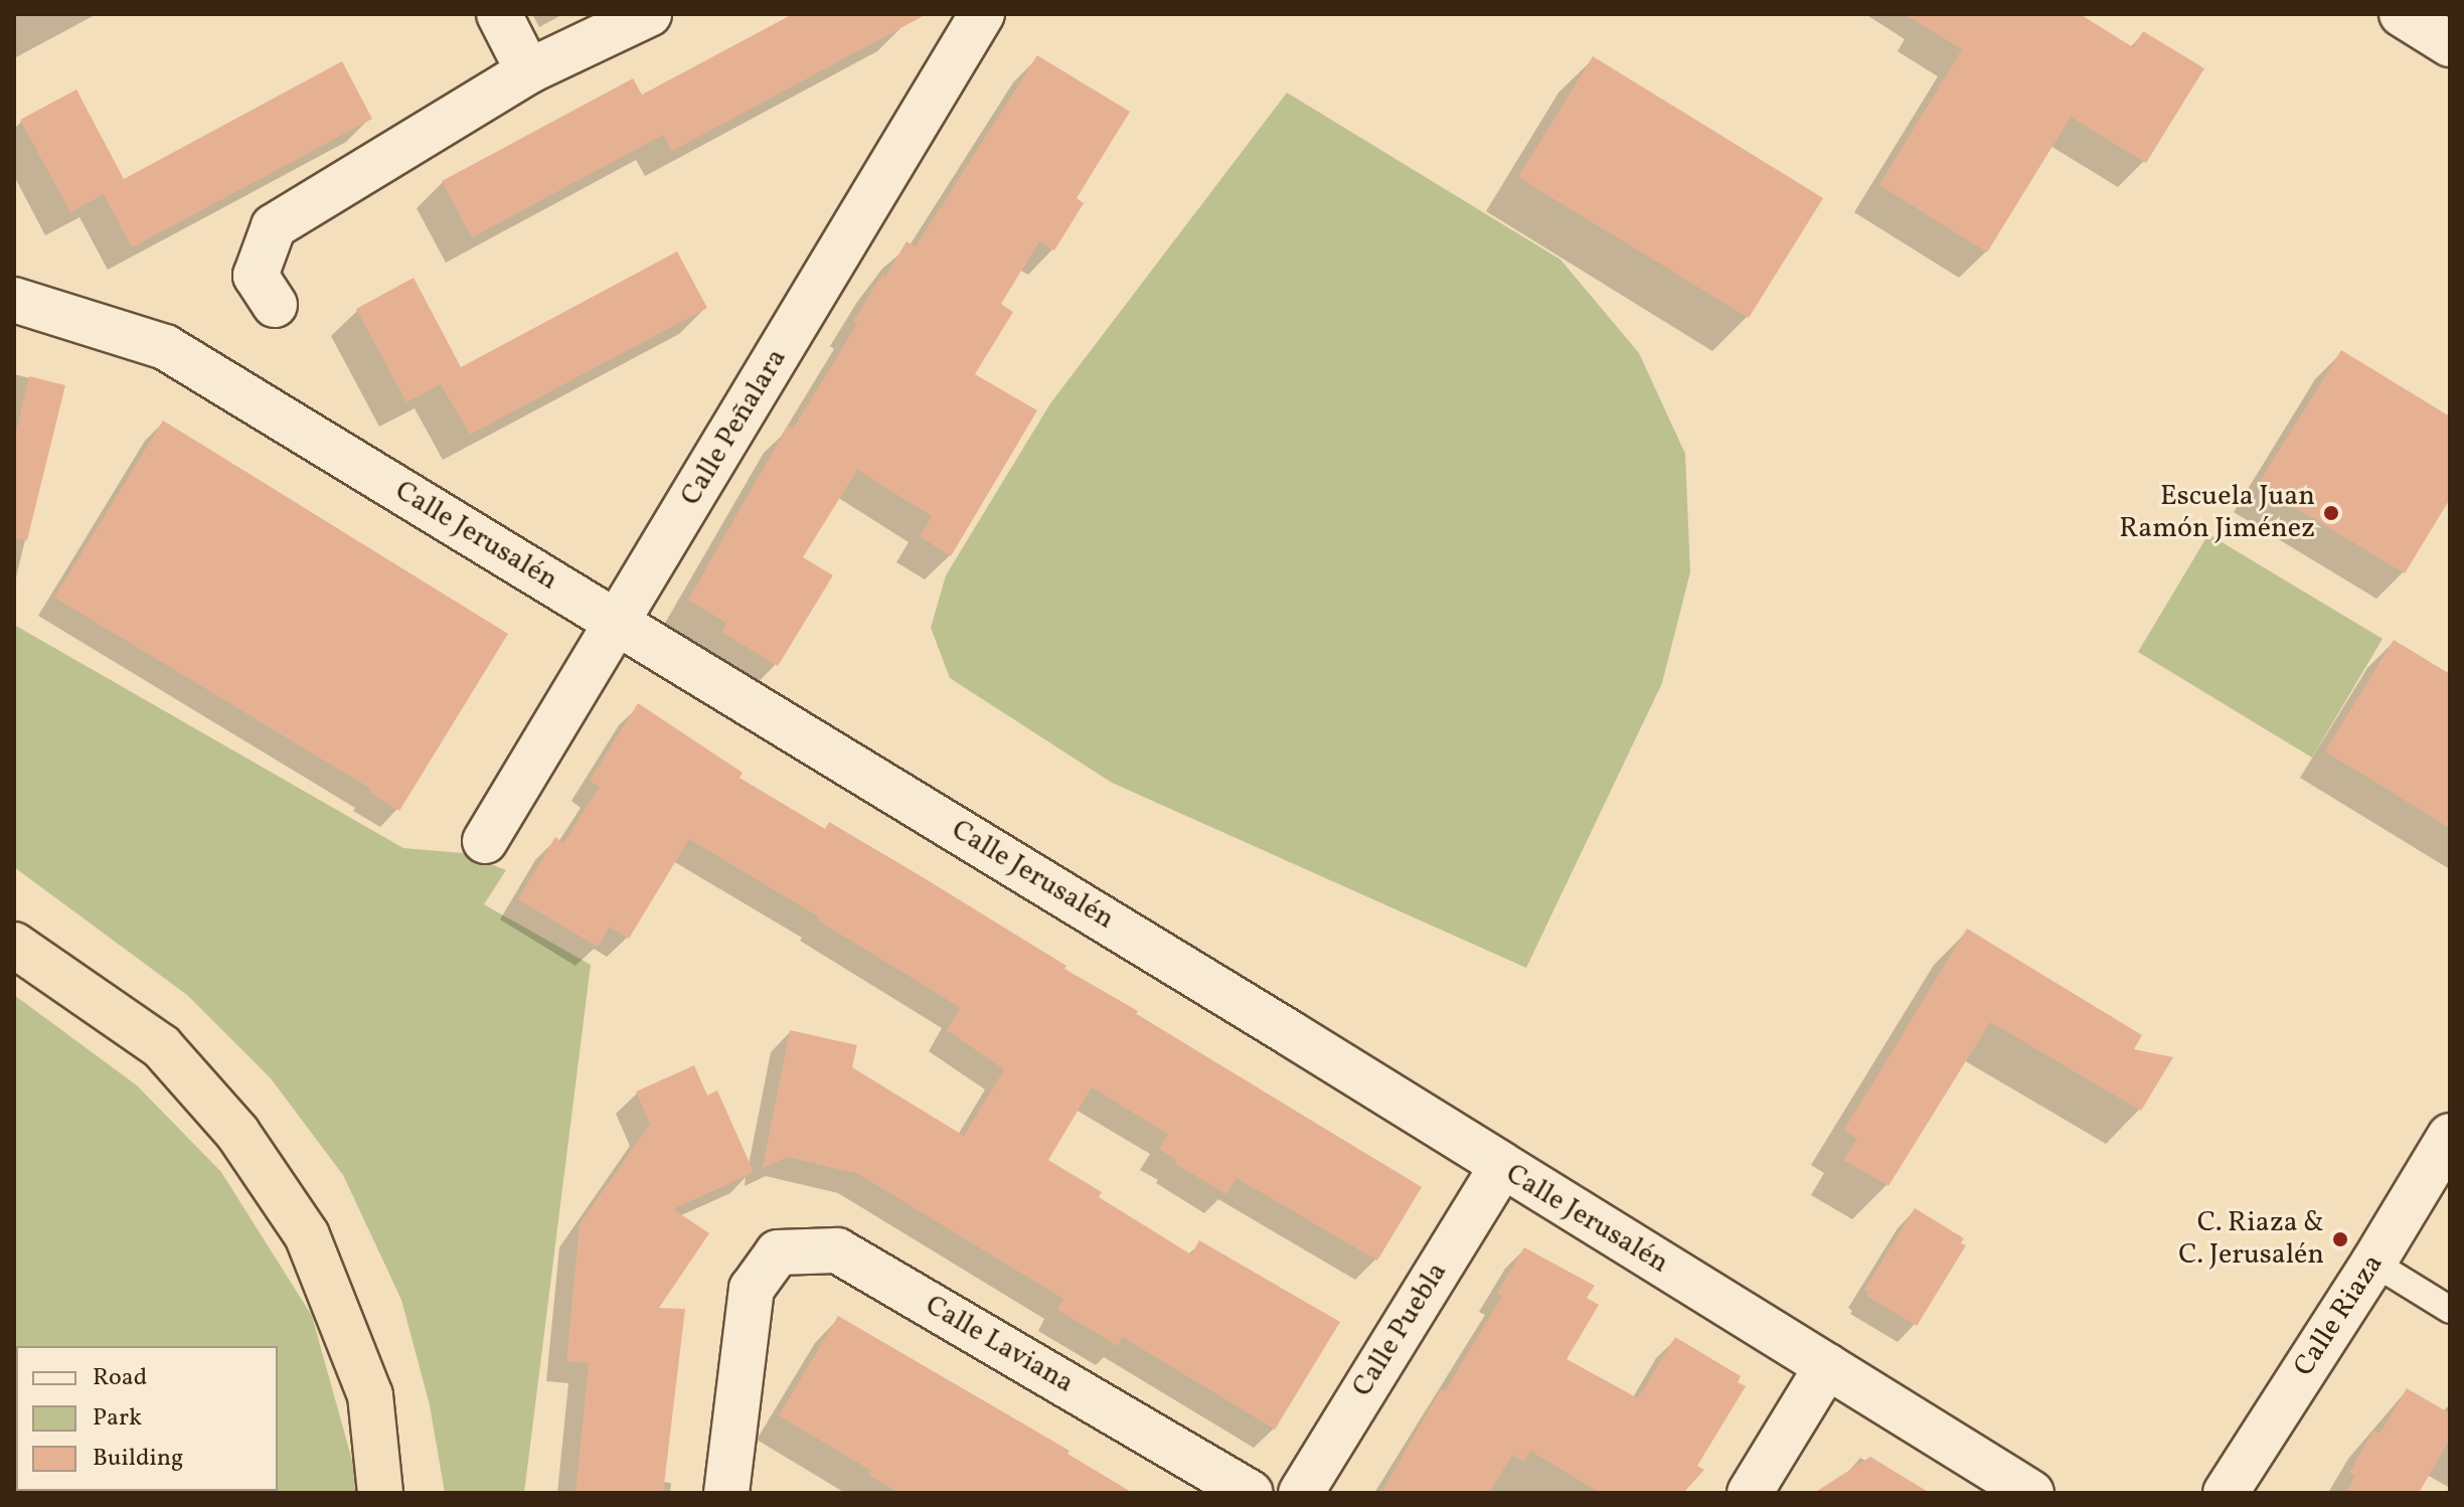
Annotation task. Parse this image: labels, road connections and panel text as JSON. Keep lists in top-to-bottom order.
{
  "streets": {
    "street": [
      "Calle Peñalara",
      "Calle Jerusalén",
      "Calle Riaza",
      "Calle Puebla",
      "Calle Laviana"
    ]
  },
  "crossings": [
    ["Calle Peñalara", "Calle Jerusalén"],
    ["Calle Jerusalén", "Calle Puebla"]
  ],
  "places": ["Escuela Juan Ramón Jiménez", "C. Riaza & C. Jerusalén"],
  "legend": ["Road", "Park", "Building"]
}
